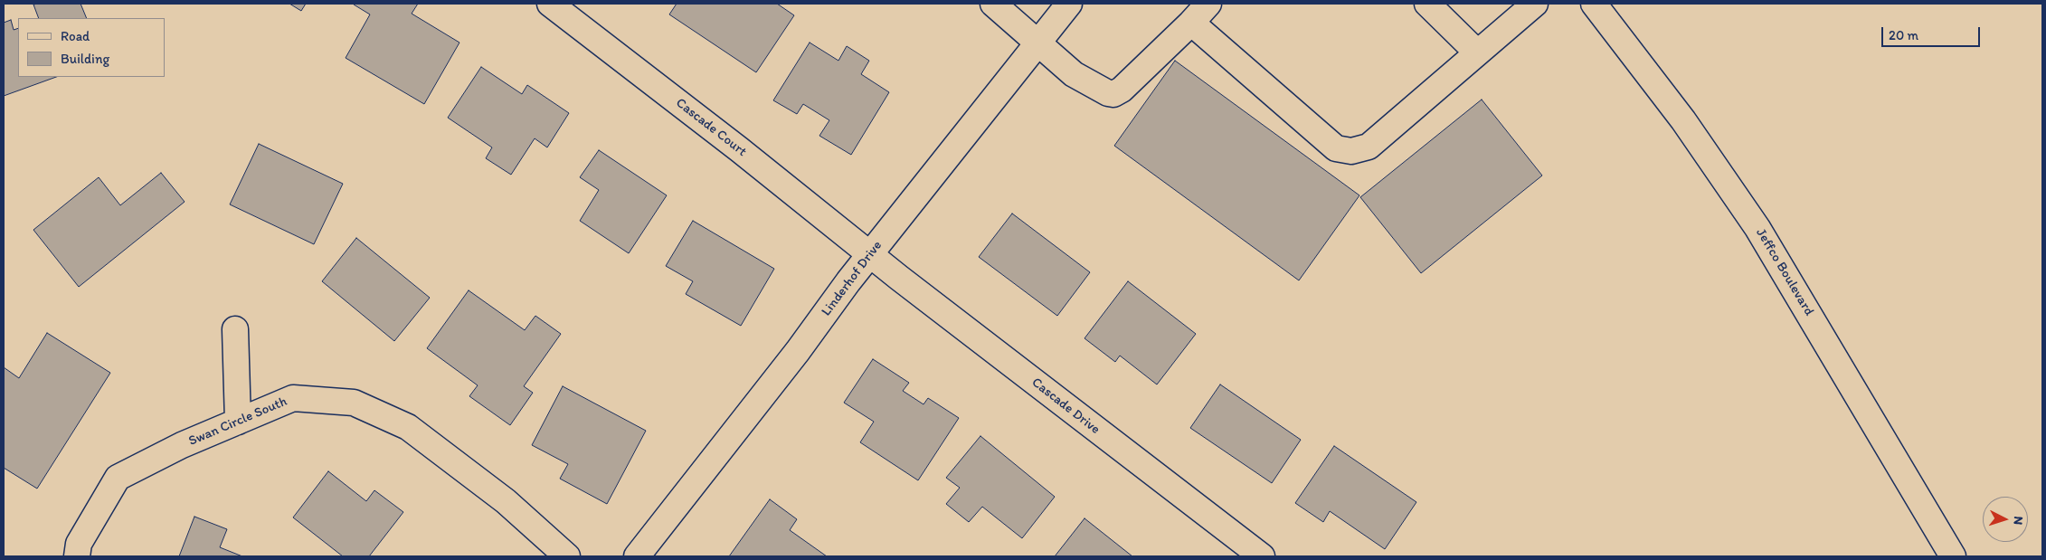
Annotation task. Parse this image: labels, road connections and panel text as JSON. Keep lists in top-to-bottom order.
{
  "streets": {
    "street": [
      "Cascade Court",
      "Jeffco Boulevard",
      "Linderhof Drive",
      "Cascade Drive",
      "Swan Circle South"
    ]
  },
  "crossings": [
    ["Cascade Court", "Linderhof Drive"],
    ["Cascade Court", "Cascade Drive"],
    ["Linderhof Drive", "Cascade Drive"]
  ],
  "legend": ["Road", "Building"],
  "scale_bar": "20 m",
  "north": "right"
}
